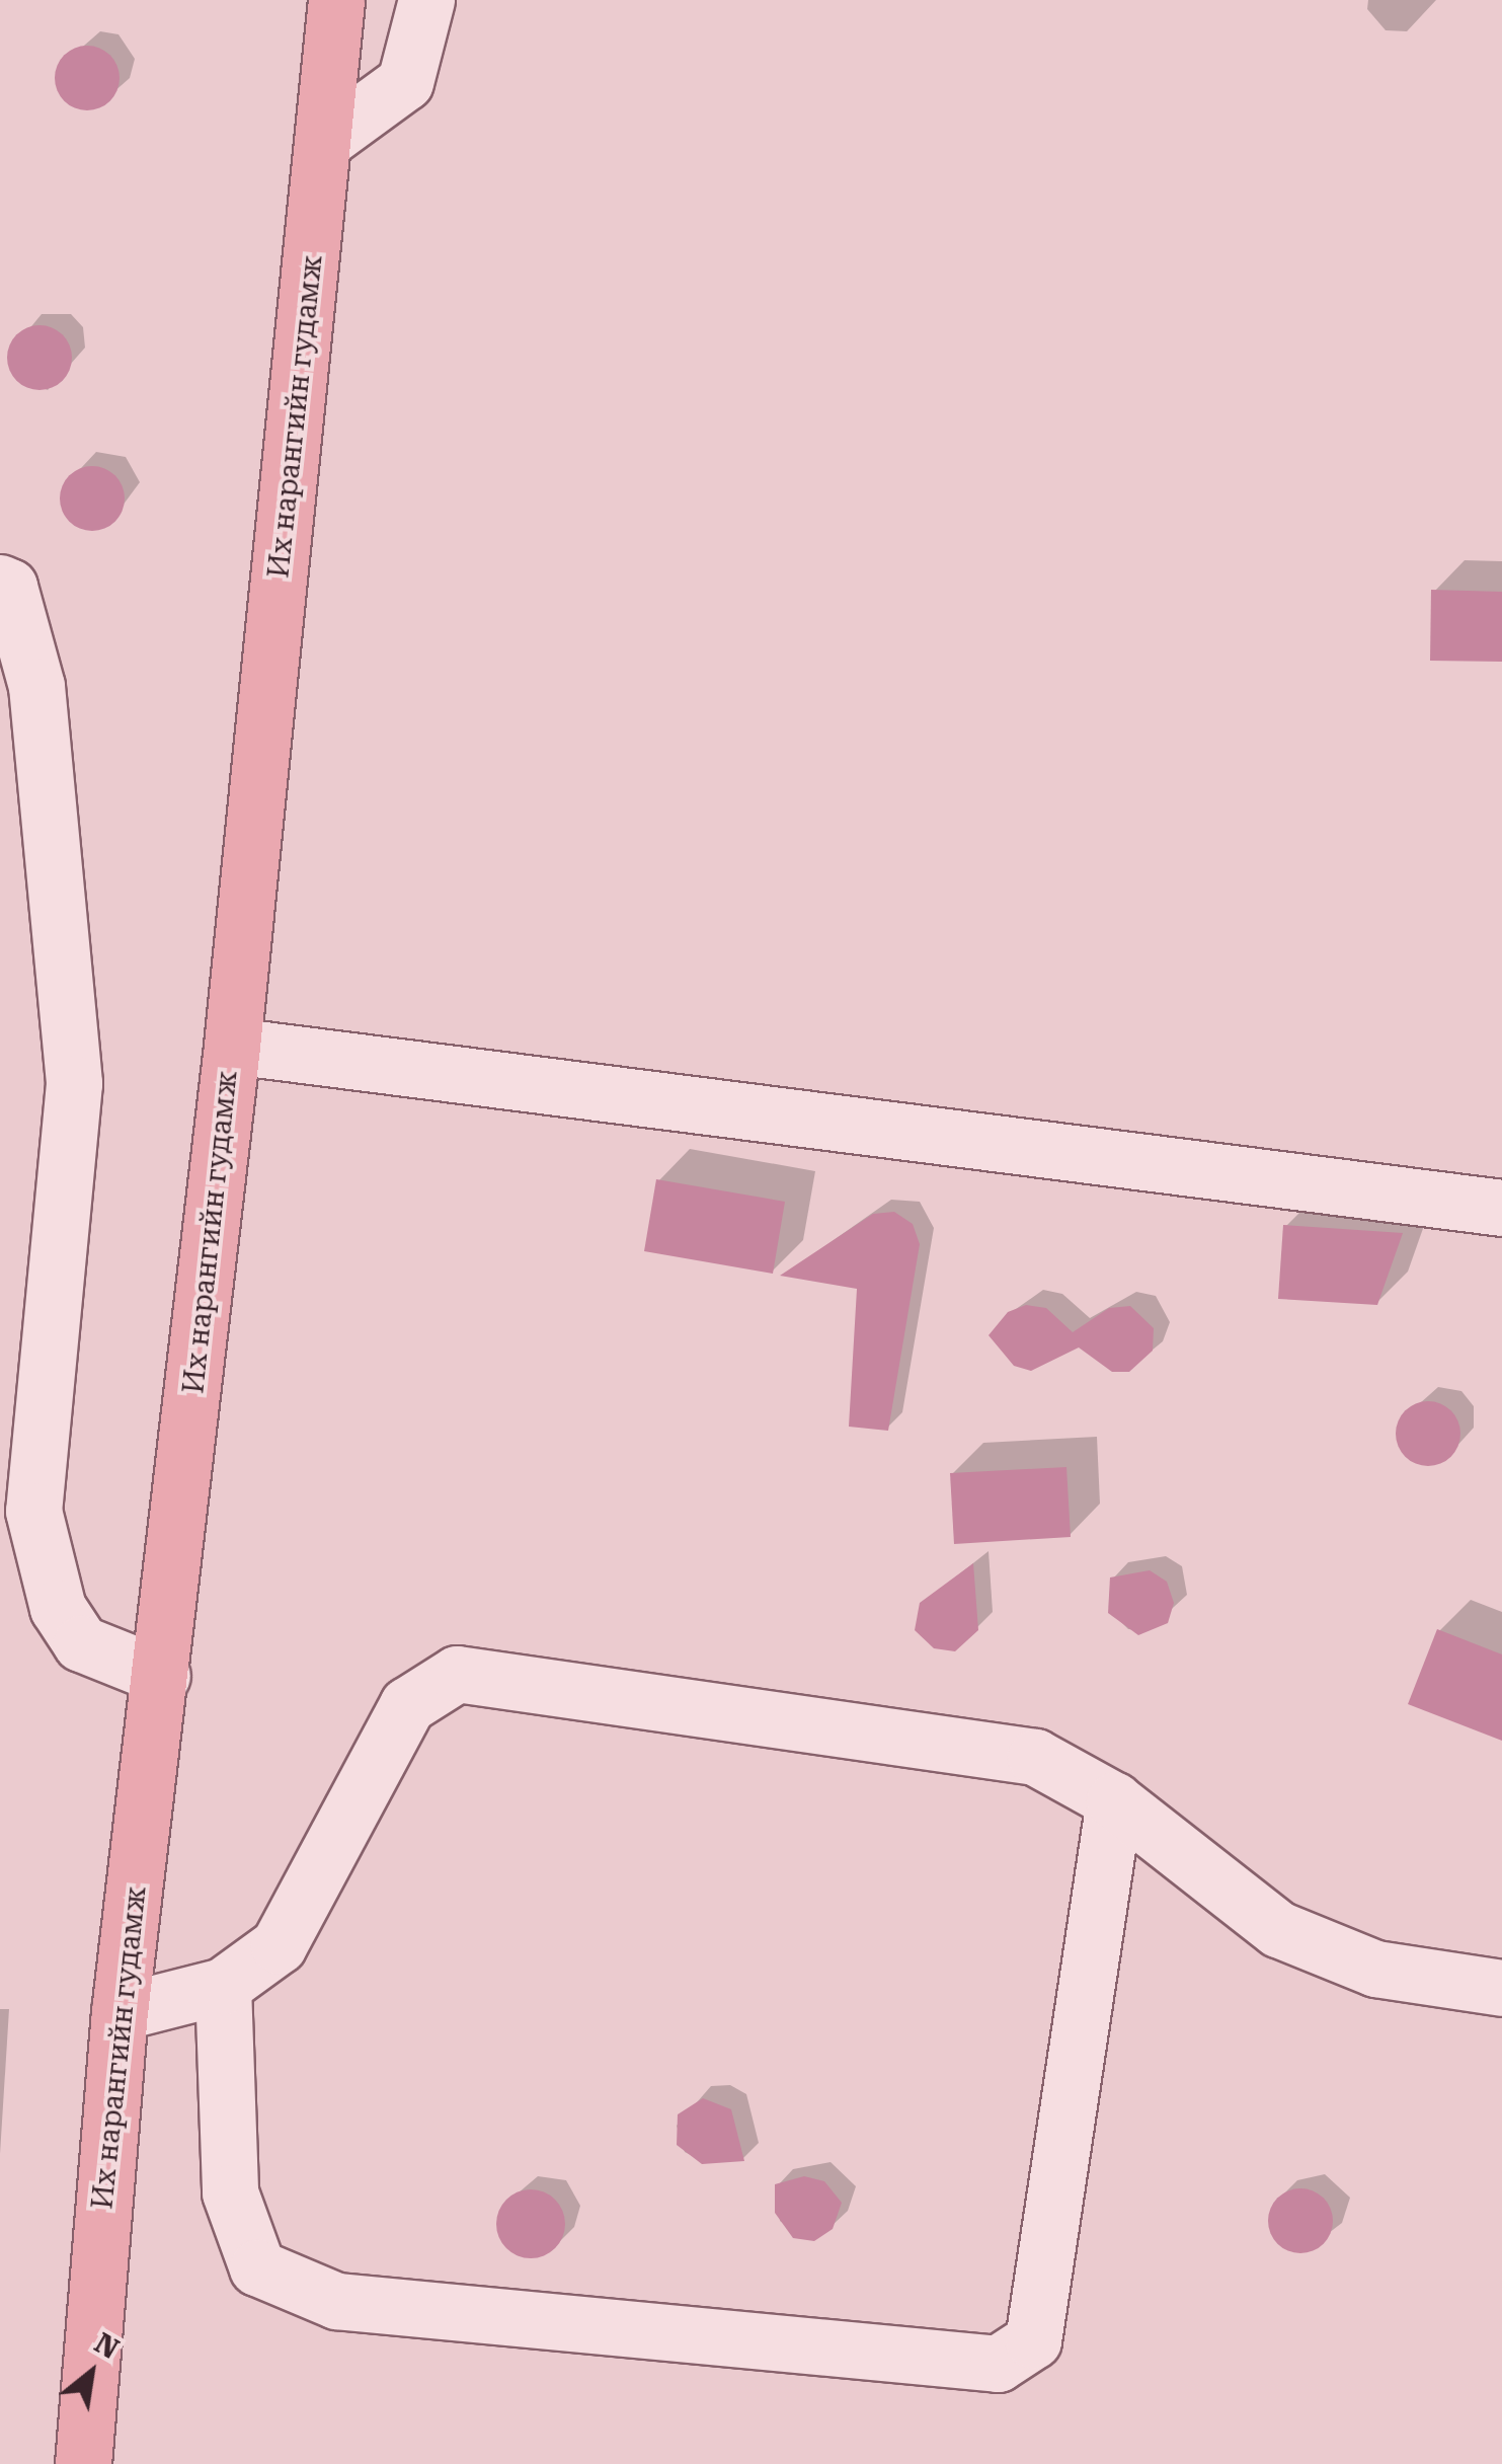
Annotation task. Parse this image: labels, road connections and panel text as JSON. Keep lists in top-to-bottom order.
{
  "streets": {
    "main road": ["Их нарангийн гудамж"]
  },
  "north": "top right"
}
